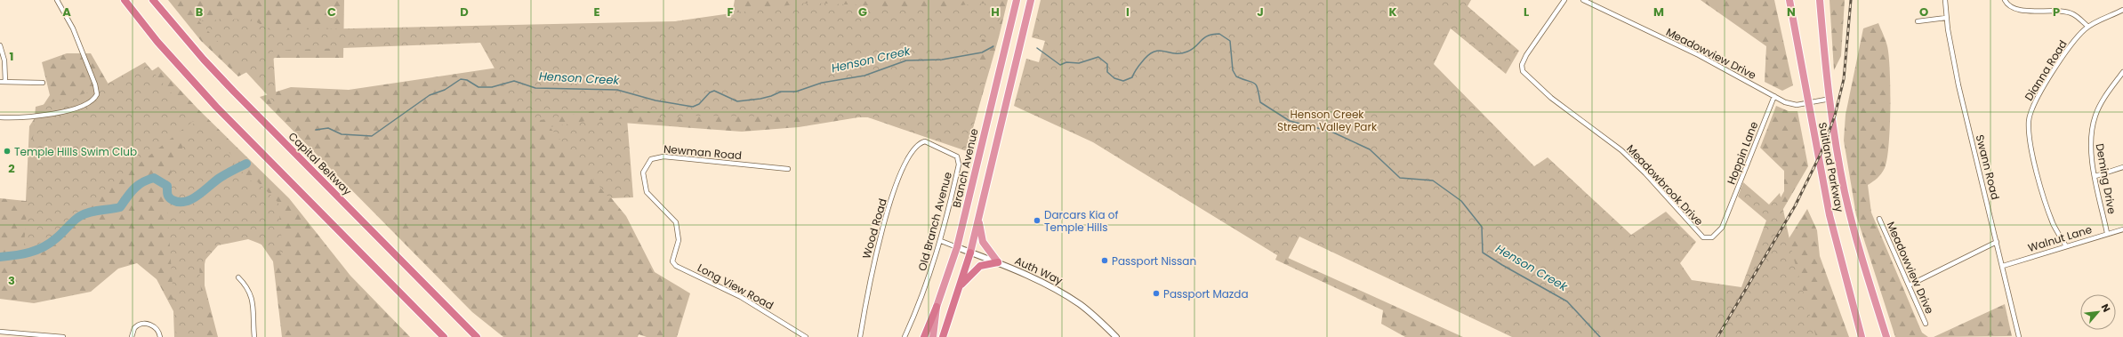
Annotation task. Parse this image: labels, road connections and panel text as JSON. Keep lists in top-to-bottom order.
{
  "streets": {
    "highway": ["Capital Beltway", "Suitland Parkway", "Branch Avenue"],
    "street": [
      "Meadowview Drive",
      "Dianna Road",
      "Newman Road",
      "Hoppin Lane",
      "Swann Road",
      "Deming Drive",
      "Meadowbrook Drive",
      "Old Branch Avenue",
      "Wood Road",
      "Walnut Lane",
      "Auth Way",
      "Long View Road"
    ]
  },
  "crossings": [
    ["Meadowview Drive", "Hoppin Lane"],
    ["Meadowview Drive", "Suitland Parkway"],
    ["Dianna Road", "Walnut Lane"],
    ["Newman Road", "Long View Road"],
    ["Hoppin Lane", "Meadowbrook Drive"],
    ["Swann Road", "Walnut Lane"],
    ["Branch Avenue", "Auth Way"],
    ["Deming Drive", "Walnut Lane"],
    ["Old Branch Avenue", "Wood Road"],
    ["Old Branch Avenue", "Auth Way"]
  ],
  "water": ["Henson Creek"],
  "parks": ["Henson Creek Stream Valley Park"],
  "places": [
    "Temple Hills Swim Club",
    "Darcars Kia of Temple Hills",
    "Passport Nissan",
    "Passport Mazda"
  ],
  "north": "top right",
  "grid": {
    "columns": [
      "A",
      "B",
      "C",
      "D",
      "E",
      "F",
      "G",
      "H",
      "I",
      "J",
      "K",
      "L",
      "M",
      "N",
      "O",
      "P"
    ],
    "rows": ["1", "2", "3"]
  }
}
